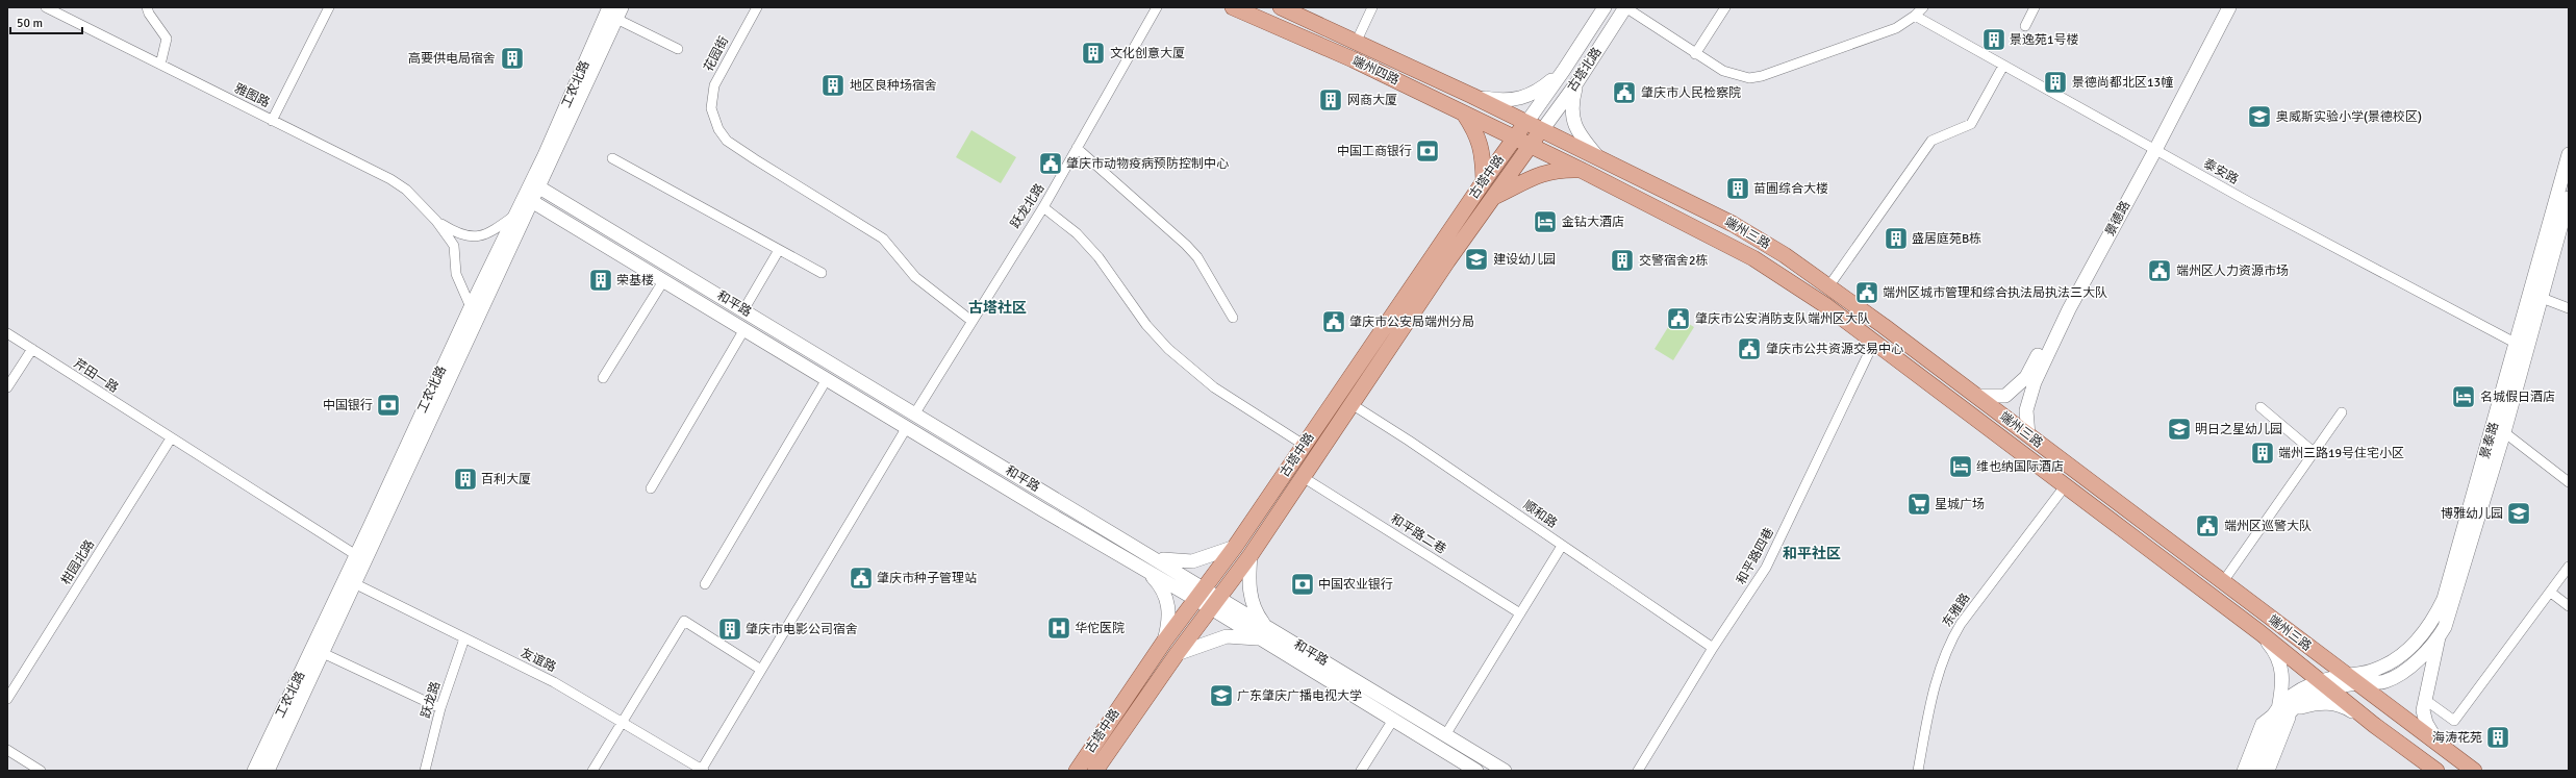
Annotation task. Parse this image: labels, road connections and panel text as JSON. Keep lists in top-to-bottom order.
{
  "streets": {
    "main road": ["端州四路", "古塔中路", "端州三路"],
    "street": [
      "花园街",
      "古塔北路",
      "工农北路",
      "雅图路",
      "泰安路",
      "跃龙北路",
      "景德路",
      "和平路",
      "芹田一路",
      "景泰路",
      "顺和路",
      "和平路二巷",
      "和平路四巷",
      "柑园北路",
      "东雅路",
      "友谊路",
      "跃龙路"
    ]
  },
  "crossings": [
    ["花园街", "跃龙北路"],
    ["古塔北路", "端州四路"],
    ["古塔北路", "古塔中路"],
    ["古塔北路", "端州三路"],
    ["端州四路", "古塔中路"],
    ["端州四路", "端州三路"],
    ["工农北路", "和平路"],
    ["工农北路", "芹田一路"],
    ["工农北路", "友谊路"],
    ["泰安路", "景德路"],
    ["泰安路", "景泰路"],
    ["古塔中路", "端州三路"],
    ["古塔中路", "和平路"],
    ["古塔中路", "顺和路"],
    ["古塔中路", "和平路二巷"],
    ["跃龙北路", "和平路"],
    ["景德路", "端州三路"],
    ["端州三路", "景泰路"],
    ["端州三路", "和平路四巷"],
    ["端州三路", "东雅路"],
    ["芹田一路", "柑园北路"],
    ["顺和路", "和平路四巷"],
    ["友谊路", "跃龙路"]
  ],
  "districts": ["古塔社区", "和平社区"],
  "places": {
    "building": [
      "景逸苑1号楼",
      "文化创意大厦",
      "高要供电局宿舍",
      "景德尚都北区13幢",
      "地区良种场宿舍",
      "网商大厦",
      "苗圃综合大楼",
      "盛居庭苑B栋",
      "交警宿舍2栋",
      "荣基楼",
      "端州三路19号住宅小区",
      "百利大厦",
      "肇庆市电影公司宿舍",
      "海涛花苑"
    ],
    "public building": [
      "肇庆市人民检察院",
      "肇庆市动物疫病预防控制中心",
      "端州区人力资源市场",
      "端州区城市管理和综合执法局执法三大队",
      "肇庆市公安消防支队端州区大队",
      "肇庆市公安局端州分局",
      "肇庆市公共资源交易中心",
      "端州区巡警大队",
      "肇庆市种子管理站"
    ],
    "school or university": [
      "奥威斯实验小学(景德校区)",
      "建设幼儿园",
      "明日之星幼儿园",
      "博雅幼儿园",
      "广东肇庆广播电视大学"
    ],
    "bank": ["中国工商银行", "中国银行", "中国农业银行"],
    "hotel": ["金钻大酒店", "名城假日酒店", "维也纳国际酒店"],
    "supermarket": ["星城广场"],
    "hospital": ["华佗医院"]
  },
  "scale_bar": "50 m"
}
